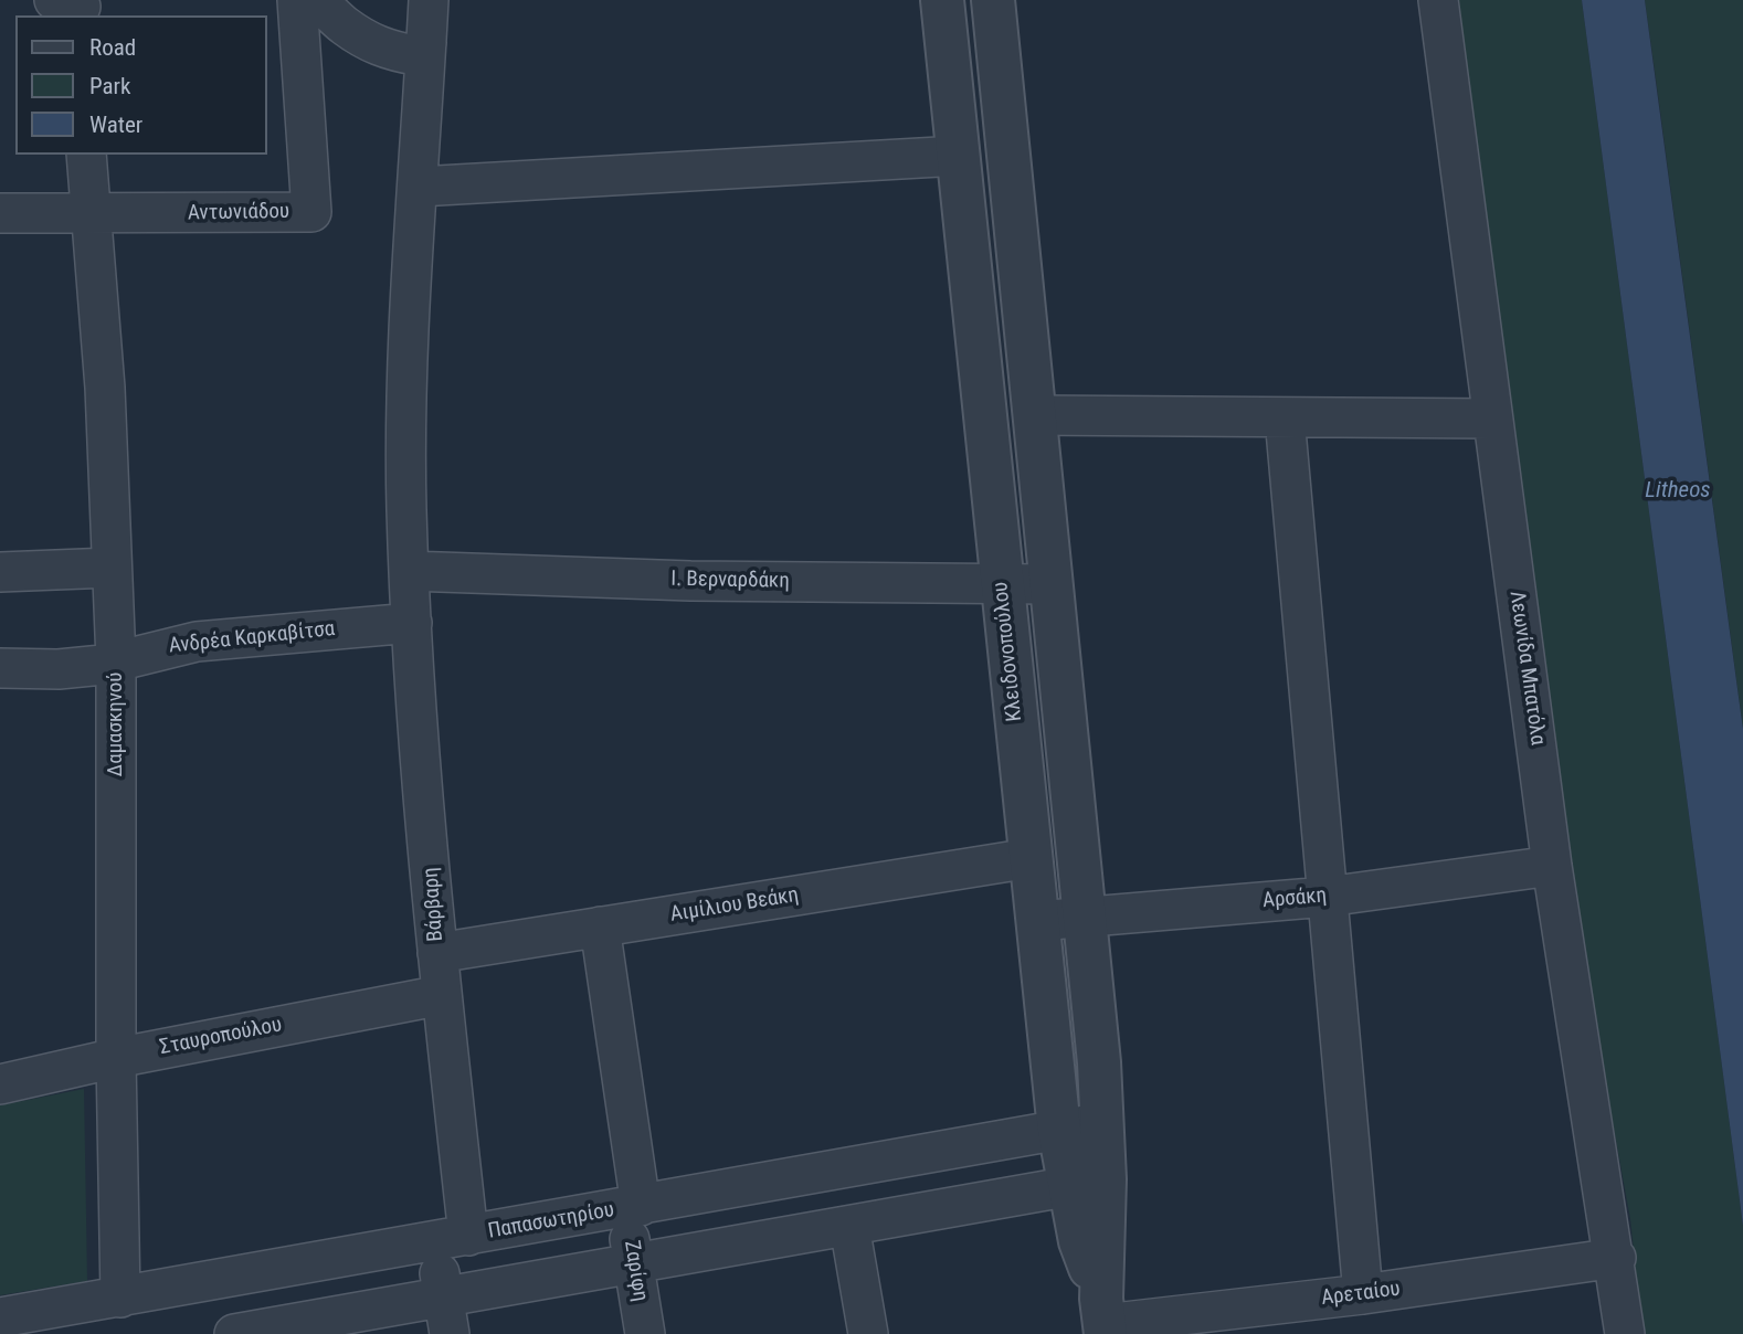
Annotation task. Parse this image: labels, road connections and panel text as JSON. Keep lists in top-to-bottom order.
{
  "streets": {
    "street": [
      "Αντωνιάδου",
      "Ι. Βερναρδάκη",
      "Ανδρέα Καρκαβίτσα",
      "Κλειδονοπούλου",
      "Λεωνίδα Μπατόλα",
      "Δαμασκηνού",
      "Αρσάκη",
      "Βάρβαρη",
      "Αιμίλιου Βεάκη",
      "Σταυροπούλου",
      "Παπασωτηρίου",
      "Ζαρίφη",
      "Αρεταίου"
    ]
  },
  "crossings": [
    ["Αντωνιάδου", "Δαμασκηνού"],
    ["Ι. Βερναρδάκη", "Κλειδονοπούλου"],
    ["Ι. Βερναρδάκη", "Βάρβαρη"],
    ["Ανδρέα Καρκαβίτσα", "Δαμασκηνού"],
    ["Ανδρέα Καρκαβίτσα", "Βάρβαρη"],
    ["Κλειδονοπούλου", "Αρσάκη"],
    ["Κλειδονοπούλου", "Αιμίλιου Βεάκη"],
    ["Κλειδονοπούλου", "Παπασωτηρίου"],
    ["Κλειδονοπούλου", "Αρεταίου"],
    ["Λεωνίδα Μπατόλα", "Αρσάκη"],
    ["Λεωνίδα Μπατόλα", "Αρεταίου"],
    ["Δαμασκηνού", "Σταυροπούλου"],
    ["Δαμασκηνού", "Παπασωτηρίου"],
    ["Βάρβαρη", "Αιμίλιου Βεάκη"],
    ["Βάρβαρη", "Σταυροπούλου"],
    ["Βάρβαρη", "Παπασωτηρίου"],
    ["Αιμίλιου Βεάκη", "Ζαρίφη"],
    ["Παπασωτηρίου", "Ζαρίφη"]
  ],
  "water": ["Litheos"],
  "legend": ["Road", "Park", "Water"]
}
